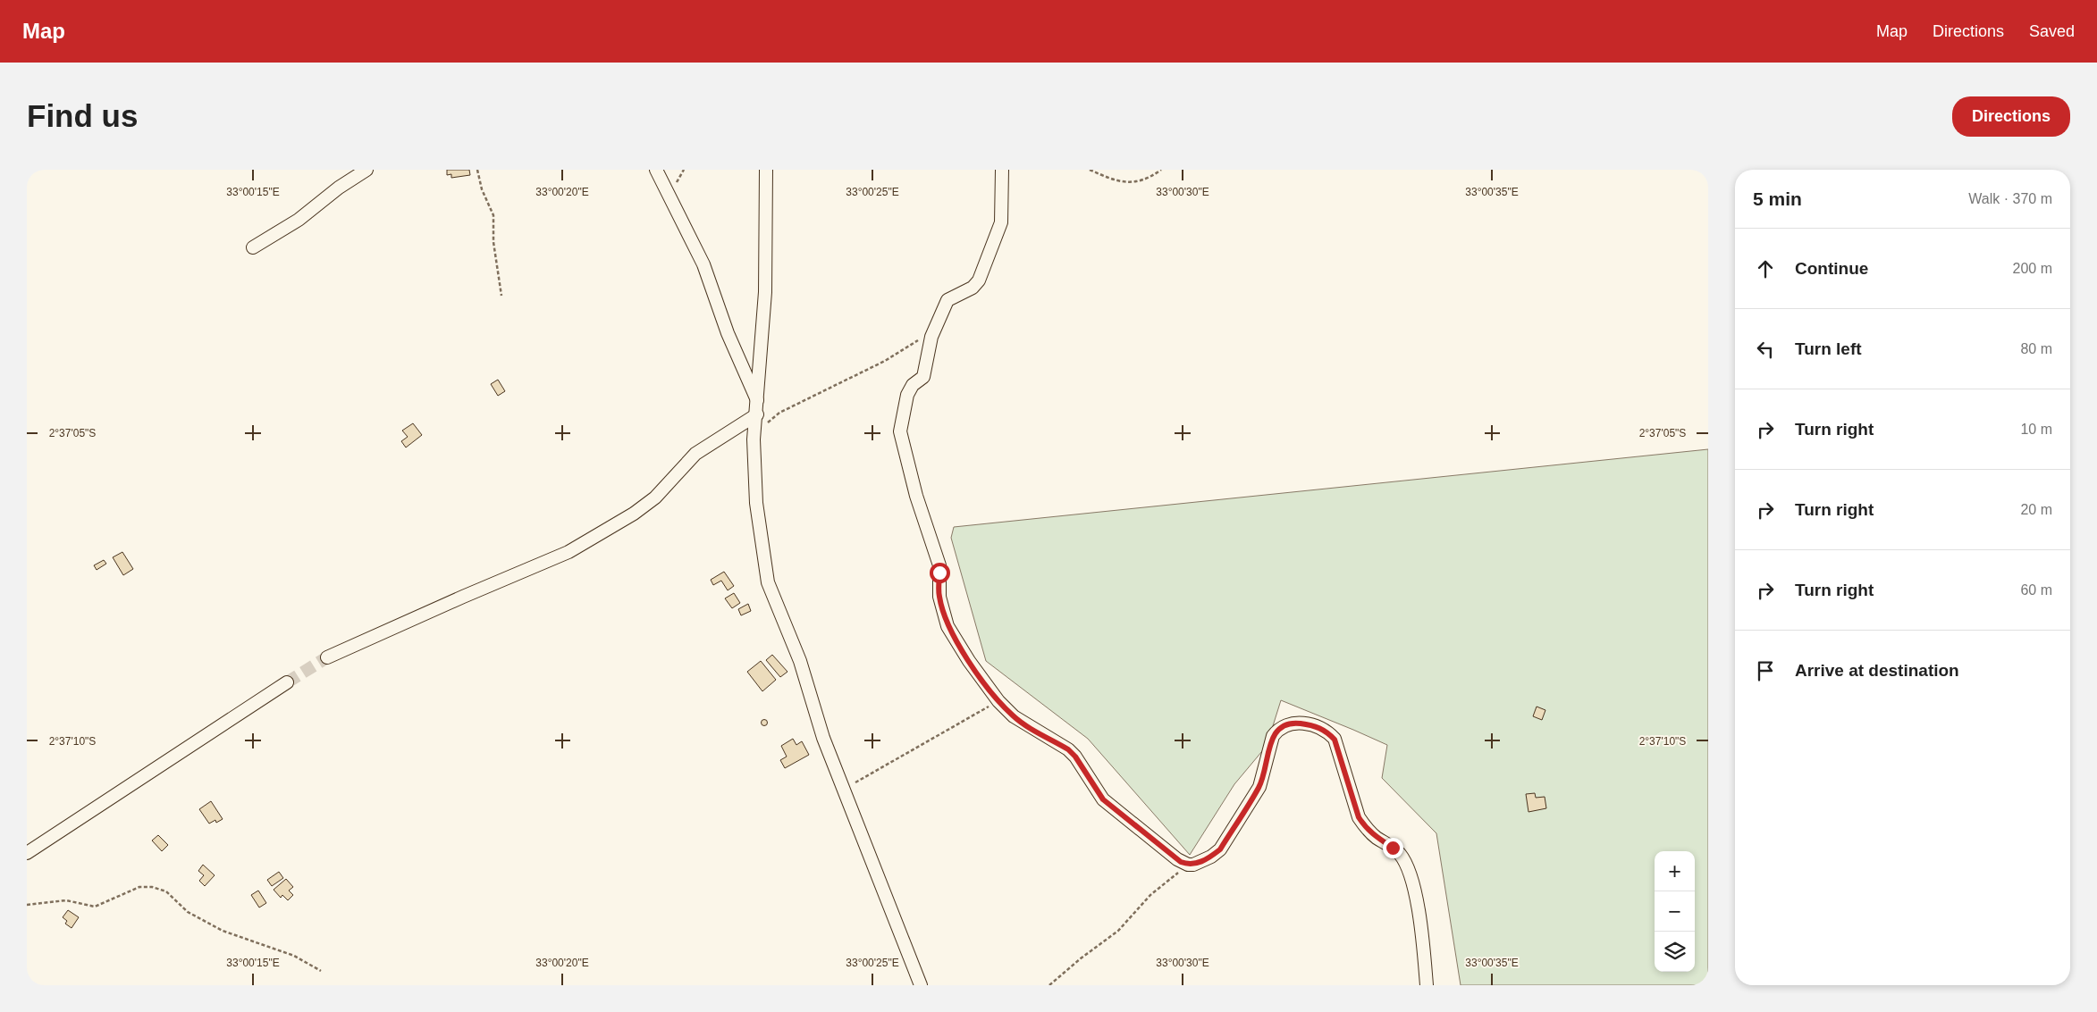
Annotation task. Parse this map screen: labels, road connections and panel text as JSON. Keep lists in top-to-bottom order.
{
  "page": {
    "header": "Map",
    "nav": ["Map", "Directions", "Saved"],
    "buttons": "Directions",
    "title": "Find us",
    "heading": ["5 min", "Walk · 370 m"],
    "list": [
      ["Continue", "200 m"],
      ["Turn left", "80 m"],
      ["Turn right", "10 m"],
      ["Turn right", "20 m"],
      ["Turn right", "60 m"],
      "Arrive at destination"
    ],
    "map_buttons": ["+", "−"]
  },
  "coordinates": [
    "33°00'15\"E",
    "33°00'20\"E",
    "33°00'25\"E",
    "33°00'30\"E",
    "33°00'35\"E",
    "2°37'05\"S",
    "2°37'10\"S"
  ]
}
